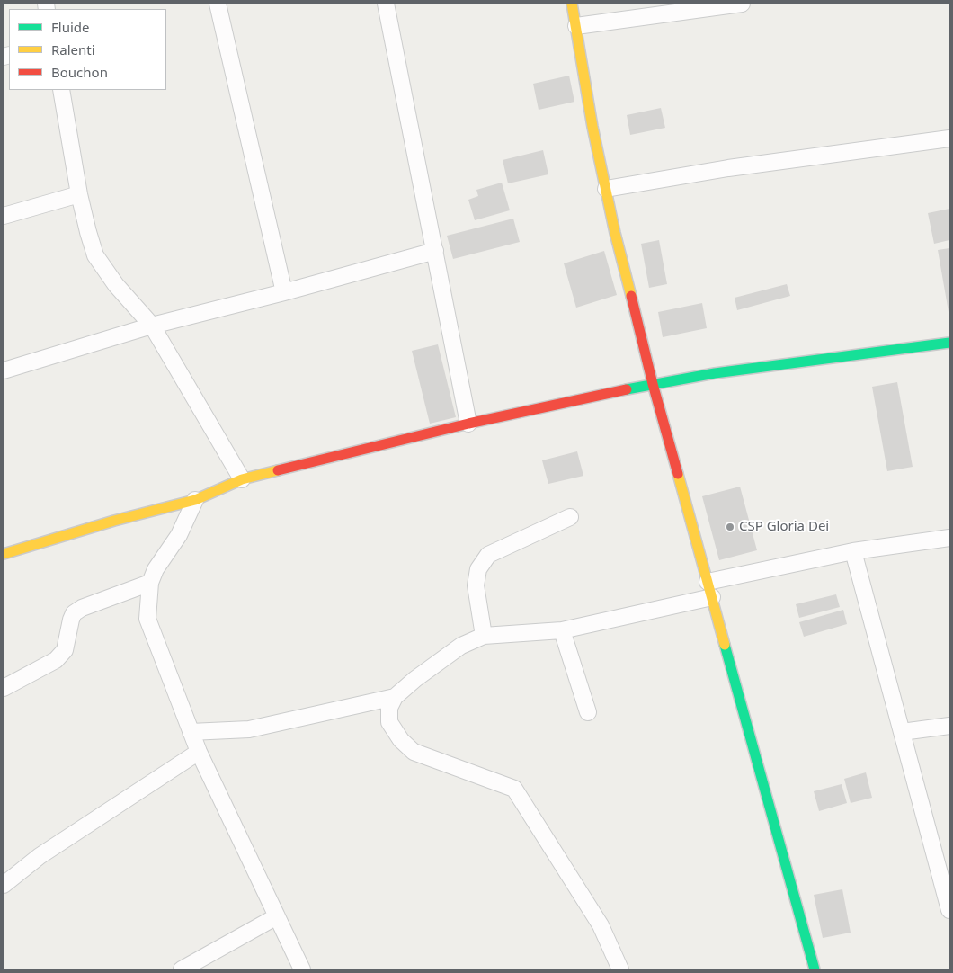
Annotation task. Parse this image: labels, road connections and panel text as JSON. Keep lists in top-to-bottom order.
{
  "places": ["CSP Gloria Dei"],
  "legend": ["Fluide", "Ralenti", "Bouchon"]
}
